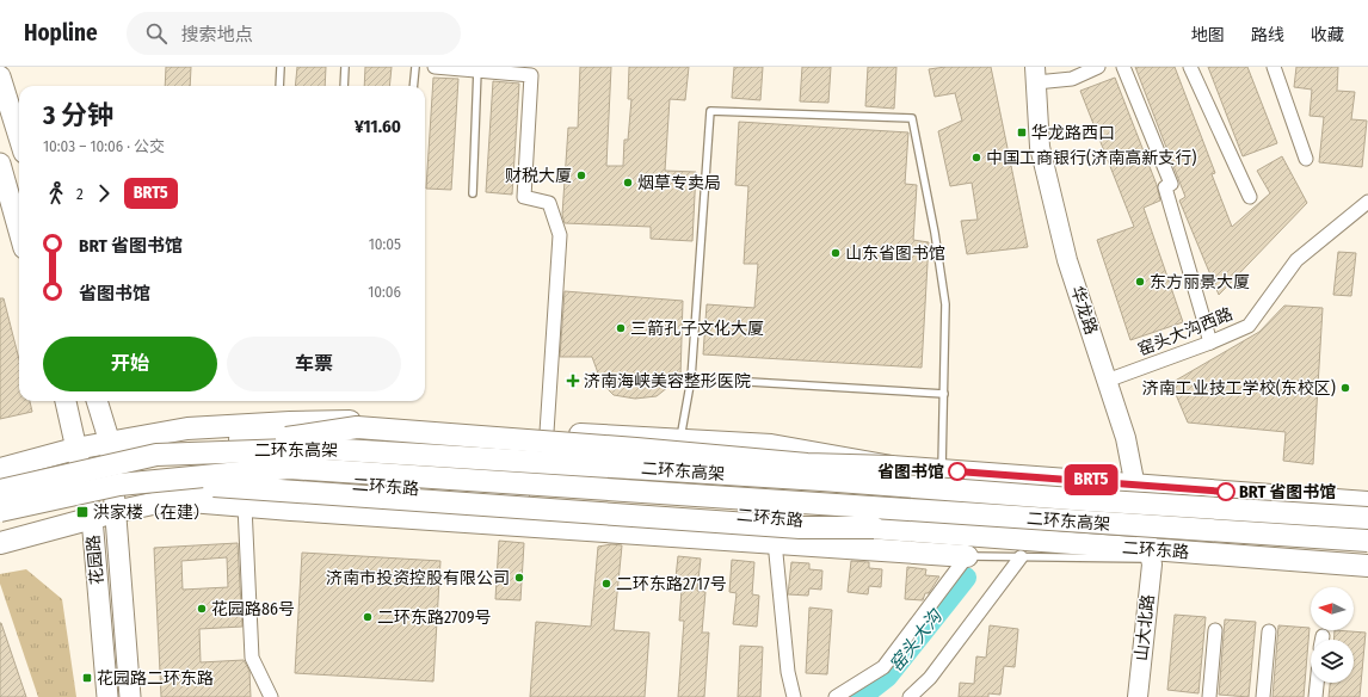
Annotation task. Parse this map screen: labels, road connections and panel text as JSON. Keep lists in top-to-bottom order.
{
  "streets": {
    "highway": ["二环东高架", "二环东路"],
    "main road": ["华龙路", "花园路", "山大北路"],
    "street": ["窑头大沟西路"]
  },
  "crossings": [
    ["华龙路", "窑头大沟西路"],
    ["华龙路", "二环东路"],
    ["华龙路", "山大北路"],
    ["二环东路", "花园路"],
    ["二环东路", "山大北路"]
  ],
  "water": ["窑头大沟"],
  "places": {
    "transit": ["华龙路西口", "洪家楼（在建）", "花园路二环东路"],
    "other": [
      "中国工商银行(济南高新支行)",
      "财税大厦",
      "烟草专卖局",
      "山东省图书馆",
      "东方丽景大厦",
      "三箭孔子文化大厦",
      "济南工业技工学校(东校区)",
      "省图书馆",
      "BRT 省图书馆",
      "济南市投资控股有限公司",
      "二环东路2717号",
      "花园路86号",
      "二环东路2709号"
    ],
    "health": ["济南海峡美容整形医院"]
  },
  "lines": ["bus line BRT5"],
  "north": "left",
  "page": {
    "header": "Hopline",
    "search": "搜索地点",
    "nav": ["地图", "路线", "收藏"],
    "on_map": "BRT5",
    "heading": ["3 分钟", "10:03 – 10:06 · 公交", "¥11.60"],
    "legs": ["2", "BRT5"],
    "list": [
      {
        "name": "BRT 省图书馆",
        "value": "10:05"
      },
      {
        "name": "省图书馆",
        "value": "10:06"
      }
    ],
    "buttons": ["开始", "车票"]
  }
}
